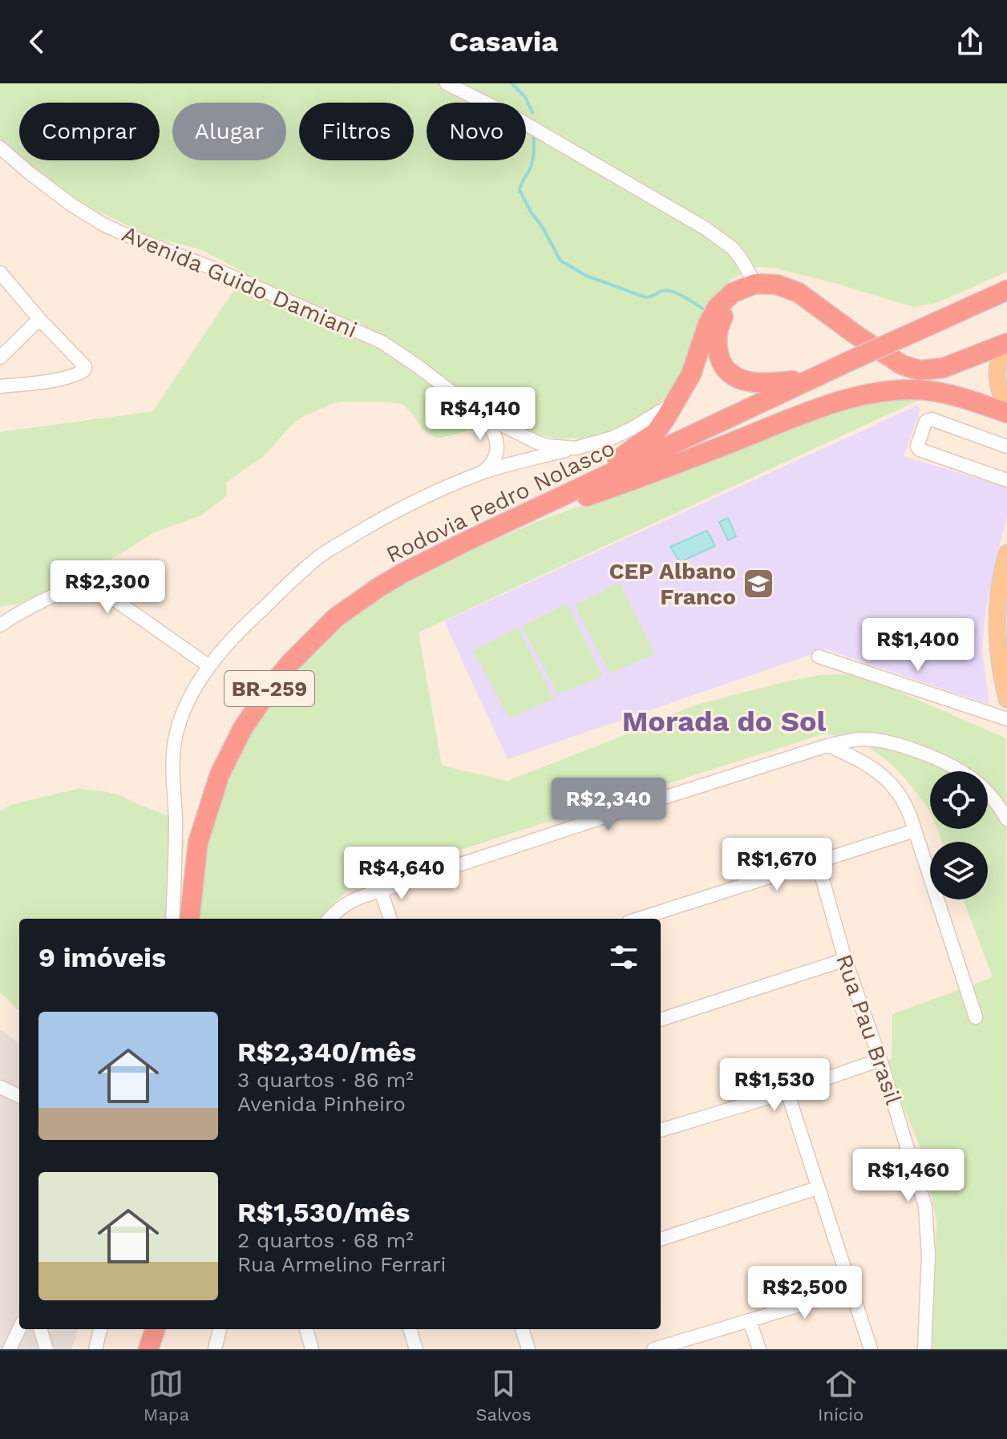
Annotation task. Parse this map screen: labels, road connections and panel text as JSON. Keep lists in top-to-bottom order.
{
  "streets": {
    "highway": ["Rodovia Pedro Nolasco", "BR-259"],
    "street": ["Avenida Guido Damiani", "Rua Pau Brasil"]
  },
  "districts": ["Morada do Sol"],
  "places": {
    "school or university": ["CEP Albano Franco"]
  },
  "page": {
    "header": "Casavia",
    "chip": [
      "Comprar",
      "Alugar",
      "Filtros",
      "Novo"
    ],
    "price": [
      "R$4,140",
      "R$2,300",
      "R$1,400",
      "R$2,340",
      "R$1,670",
      "R$4,640",
      "R$1,530",
      "R$1,460",
      "R$2,500"
    ],
    "heading": "9 imóveis",
    "list": [
      {
        "name": "R$2,340/mês",
        "note": "3 quartos · 86 m² · Avenida Pinheiro"
      },
      {
        "name": "R$1,530/mês",
        "note": "2 quartos · 68 m² · Rua Armelino Ferrari"
      }
    ],
    "tabs": ["Mapa", "Salvos", "Início"]
  }
}
